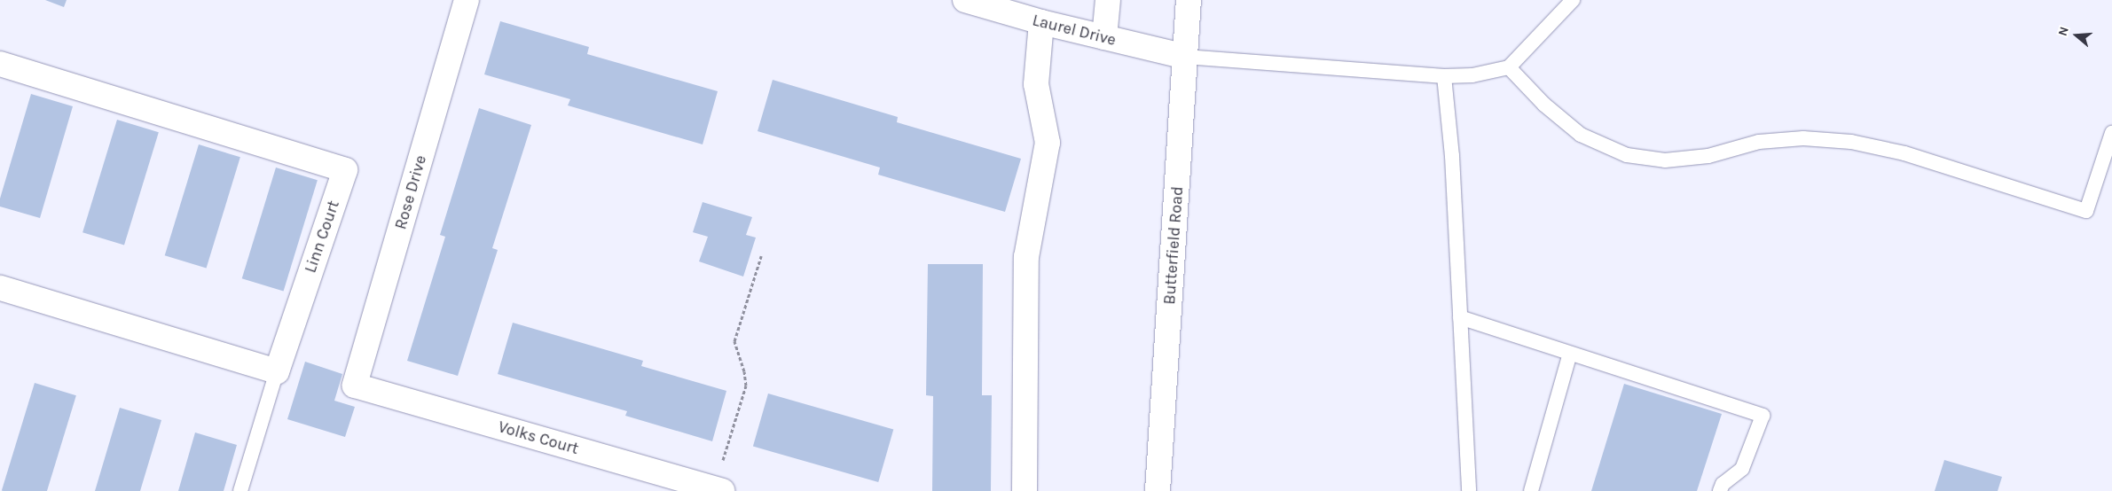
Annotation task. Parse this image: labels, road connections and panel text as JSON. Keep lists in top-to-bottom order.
{
  "streets": {
    "street": [
      "Laurel Drive",
      "Rose Drive",
      "Linn Court",
      "Butterfield Road",
      "Volks Court"
    ]
  },
  "crossings": [
    ["Laurel Drive", "Butterfield Road"],
    ["Rose Drive", "Volks Court"]
  ],
  "north": "left"
}
